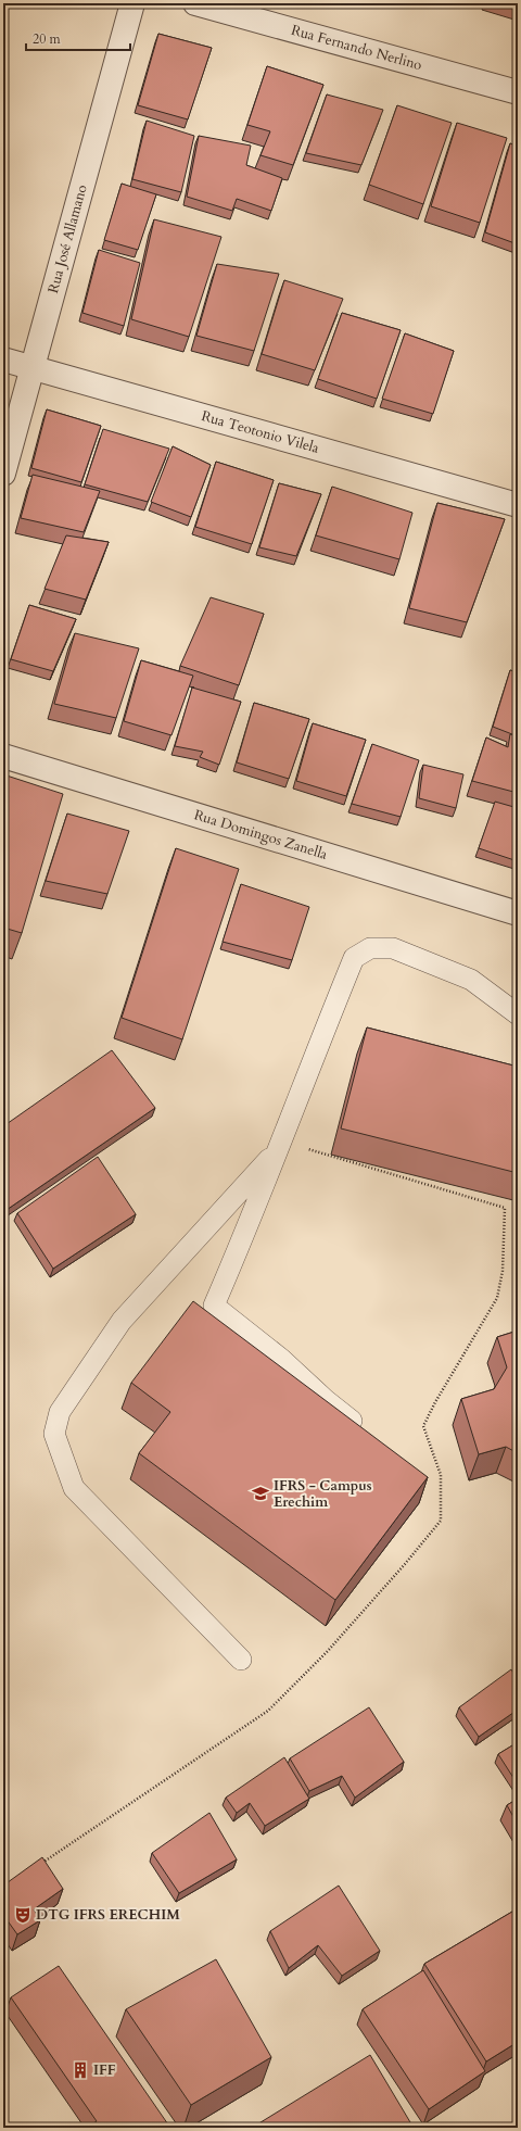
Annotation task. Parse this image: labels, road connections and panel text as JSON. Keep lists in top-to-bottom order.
{
  "streets": {
    "street": [
      "Rua Fernando Nerlino",
      "Rua José Allamano",
      "Rua Teotonio Vilela",
      "Rua Domingos Zanella"
    ]
  },
  "crossings": [
    ["Rua José Allamano", "Rua Teotonio Vilela"]
  ],
  "places": {
    "school or university": ["IFRS - Campus Erechim"],
    "theatre": ["DTG IFRS ERECHIM"],
    "building": ["IFF"]
  },
  "scale_bar": "20 m"
}
